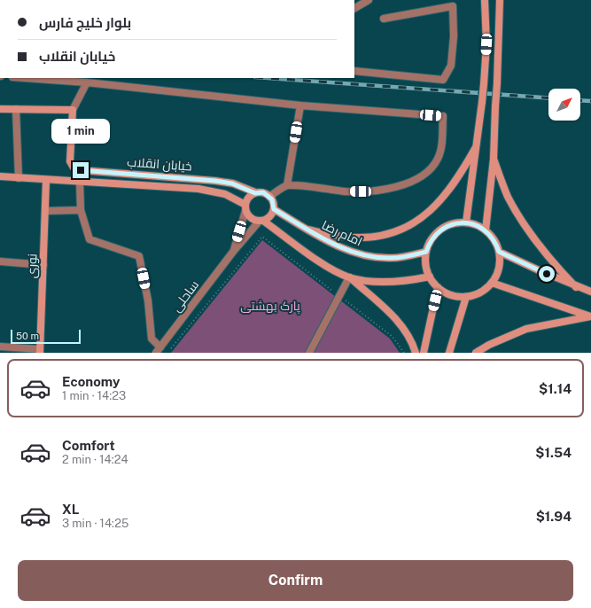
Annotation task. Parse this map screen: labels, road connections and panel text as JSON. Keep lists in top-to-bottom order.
{
  "streets": {
    "main road": ["خیابان انقلاب", "امام رضا", "نوری"],
    "street": ["ساحلی"]
  },
  "crossings": [
    ["خیابان انقلاب", "امام رضا"],
    ["خیابان انقلاب", "نوری"],
    ["خیابان انقلاب", "ساحلی"],
    ["امام رضا", "ساحلی"]
  ],
  "parks": ["پارک بهشتی"],
  "scale_bar": "50 m",
  "north": "top right",
  "page": {
    "banner": ["بلوار خلیج فارس", "خیابان انقلاب"],
    "bubble": "1 min",
    "scale": "50 m",
    "list": [
      {
        "name": "Economy",
        "note": "1 min · 14:23",
        "value": "$1.14"
      },
      {
        "name": "Comfort",
        "note": "2 min · 14:24",
        "value": "$1.54"
      },
      {
        "name": "XL",
        "note": "3 min · 14:25",
        "value": "$1.94"
      }
    ],
    "buttons": "Confirm"
  }
}
